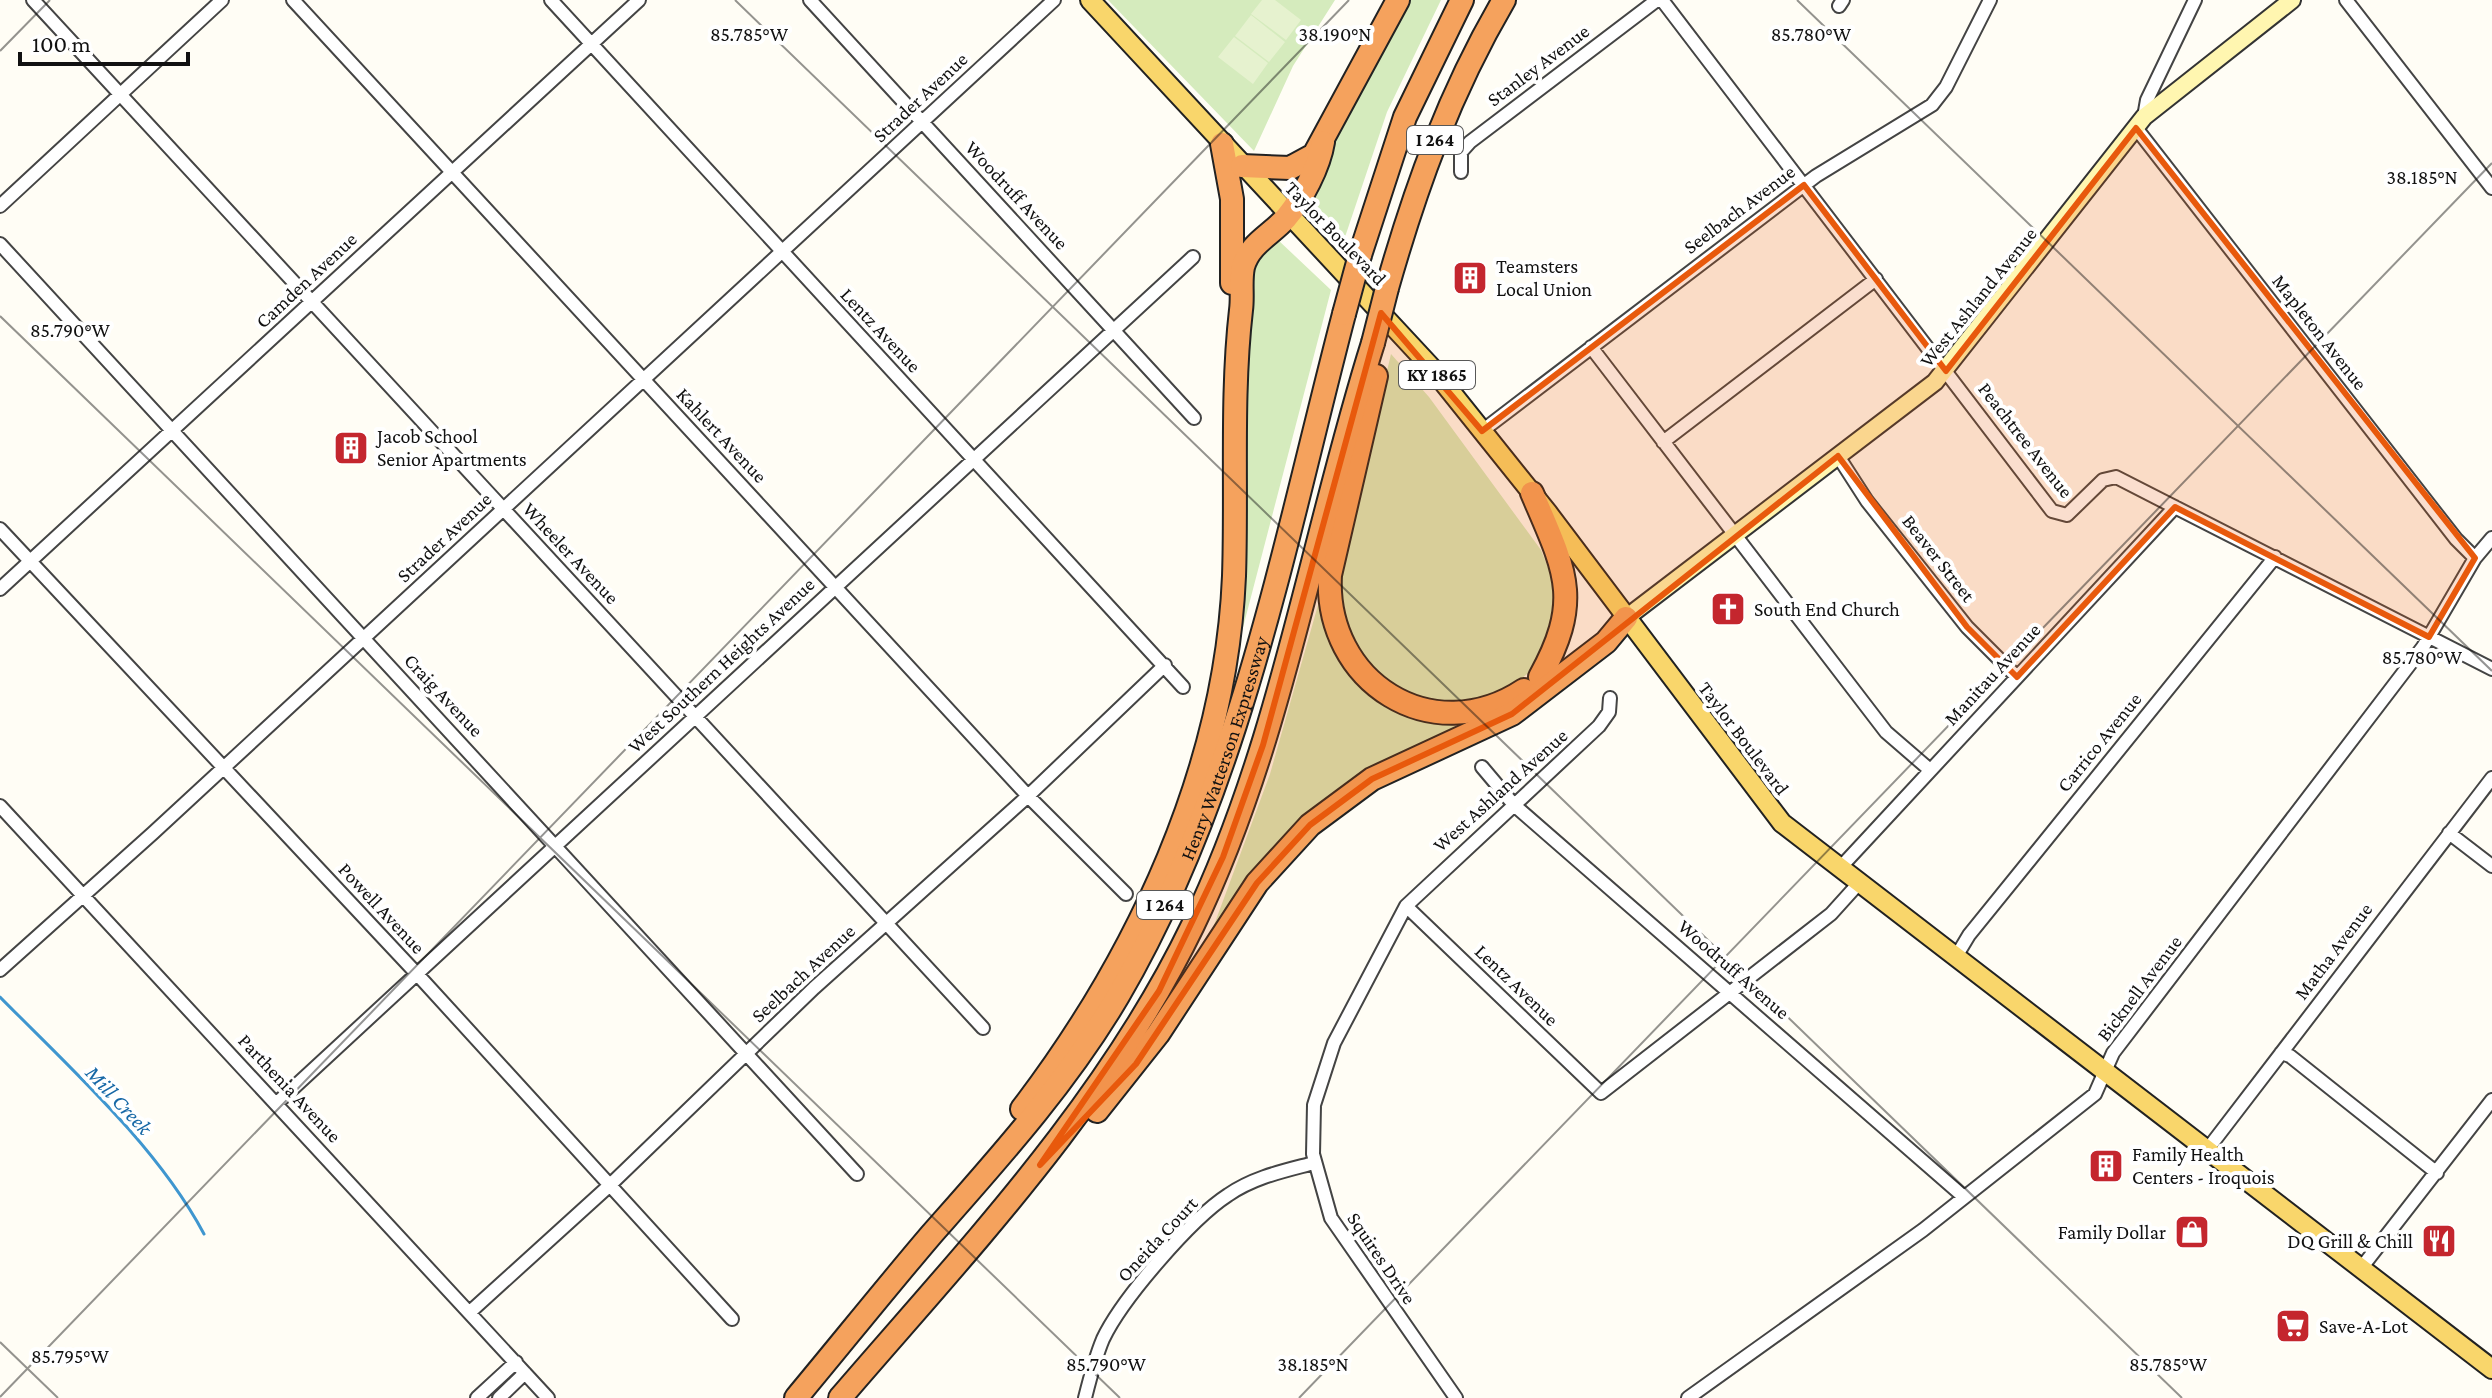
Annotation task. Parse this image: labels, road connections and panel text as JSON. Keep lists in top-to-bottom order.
{
  "streets": {
    "highway": ["I 264", "Henry Watterson Expressway"],
    "main road": ["Taylor Boulevard", "KY 1865"],
    "street": [
      "Stanley Avenue",
      "Strader Avenue",
      "Woodruff Avenue",
      "Seelbach Avenue",
      "Camden Avenue",
      "West Ashland Avenue",
      "Lentz Avenue",
      "Mapleton Avenue",
      "Kahlert Avenue",
      "Peachtree Avenue",
      "Wheeler Avenue",
      "Beaver Street",
      "West Southern Heights Avenue",
      "Manitau Avenue",
      "Craig Avenue",
      "Carrico Avenue",
      "Powell Avenue",
      "Matha Avenue",
      "Bicknell Avenue",
      "Parthenia Avenue",
      "Oneida Court",
      "Squires Drive"
    ]
  },
  "crossings": [
    ["Stanley Avenue", "Peachtree Avenue"],
    ["Strader Avenue", "Woodruff Avenue"],
    ["Strader Avenue", "Lentz Avenue"],
    ["Strader Avenue", "Kahlert Avenue"],
    ["Strader Avenue", "Wheeler Avenue"],
    ["Strader Avenue", "Craig Avenue"],
    ["Strader Avenue", "Powell Avenue"],
    ["Strader Avenue", "Parthenia Avenue"],
    ["Woodruff Avenue", "West Ashland Avenue"],
    ["Woodruff Avenue", "Lentz Avenue"],
    ["Woodruff Avenue", "West Southern Heights Avenue"],
    ["Woodruff Avenue", "Bicknell Avenue"],
    ["Seelbach Avenue", "Taylor Boulevard"],
    ["Seelbach Avenue", "Lentz Avenue"],
    ["Seelbach Avenue", "Kahlert Avenue"],
    ["Seelbach Avenue", "Peachtree Avenue"],
    ["Seelbach Avenue", "Wheeler Avenue"],
    ["Seelbach Avenue", "Craig Avenue"],
    ["Seelbach Avenue", "Powell Avenue"],
    ["Seelbach Avenue", "Parthenia Avenue"],
    ["Taylor Boulevard", "West Ashland Avenue"],
    ["Taylor Boulevard", "Manitau Avenue"],
    ["Taylor Boulevard", "Carrico Avenue"],
    ["Taylor Boulevard", "Matha Avenue"],
    ["Taylor Boulevard", "Bicknell Avenue"],
    ["Camden Avenue", "Lentz Avenue"],
    ["Camden Avenue", "Kahlert Avenue"],
    ["Camden Avenue", "Wheeler Avenue"],
    ["Camden Avenue", "Craig Avenue"],
    ["Camden Avenue", "Powell Avenue"],
    ["West Ashland Avenue", "Lentz Avenue"],
    ["West Ashland Avenue", "Mapleton Avenue"],
    ["West Ashland Avenue", "Peachtree Avenue"],
    ["West Ashland Avenue", "Beaver Street"],
    ["West Ashland Avenue", "Squires Drive"],
    ["Lentz Avenue", "West Southern Heights Avenue"],
    ["Lentz Avenue", "Squires Drive"],
    ["Mapleton Avenue", "Bicknell Avenue"],
    ["Kahlert Avenue", "West Southern Heights Avenue"],
    ["Peachtree Avenue", "Manitau Avenue"],
    ["Peachtree Avenue", "Carrico Avenue"],
    ["Peachtree Avenue", "Bicknell Avenue"],
    ["Wheeler Avenue", "West Southern Heights Avenue"],
    ["Beaver Street", "Manitau Avenue"],
    ["West Southern Heights Avenue", "Craig Avenue"],
    ["West Southern Heights Avenue", "Powell Avenue"],
    ["West Southern Heights Avenue", "Parthenia Avenue"],
    ["Oneida Court", "Squires Drive"]
  ],
  "water": ["Mill Creek"],
  "places": {
    "building": ["Teamsters Local Union", "Jacob School Senior Apartments", "Family Health Centers - Iroquois"],
    "church": ["South End Church"],
    "shop": ["Family Dollar"],
    "restaurant": ["DQ Grill & Chill"],
    "supermarket": ["Save-A-Lot"]
  },
  "scale_bar": "100 m",
  "coordinates": [
    "85.785°W",
    "85.780°W",
    "38.190°N",
    "38.185°N",
    "85.790°W",
    "85.795°W"
  ]
}
